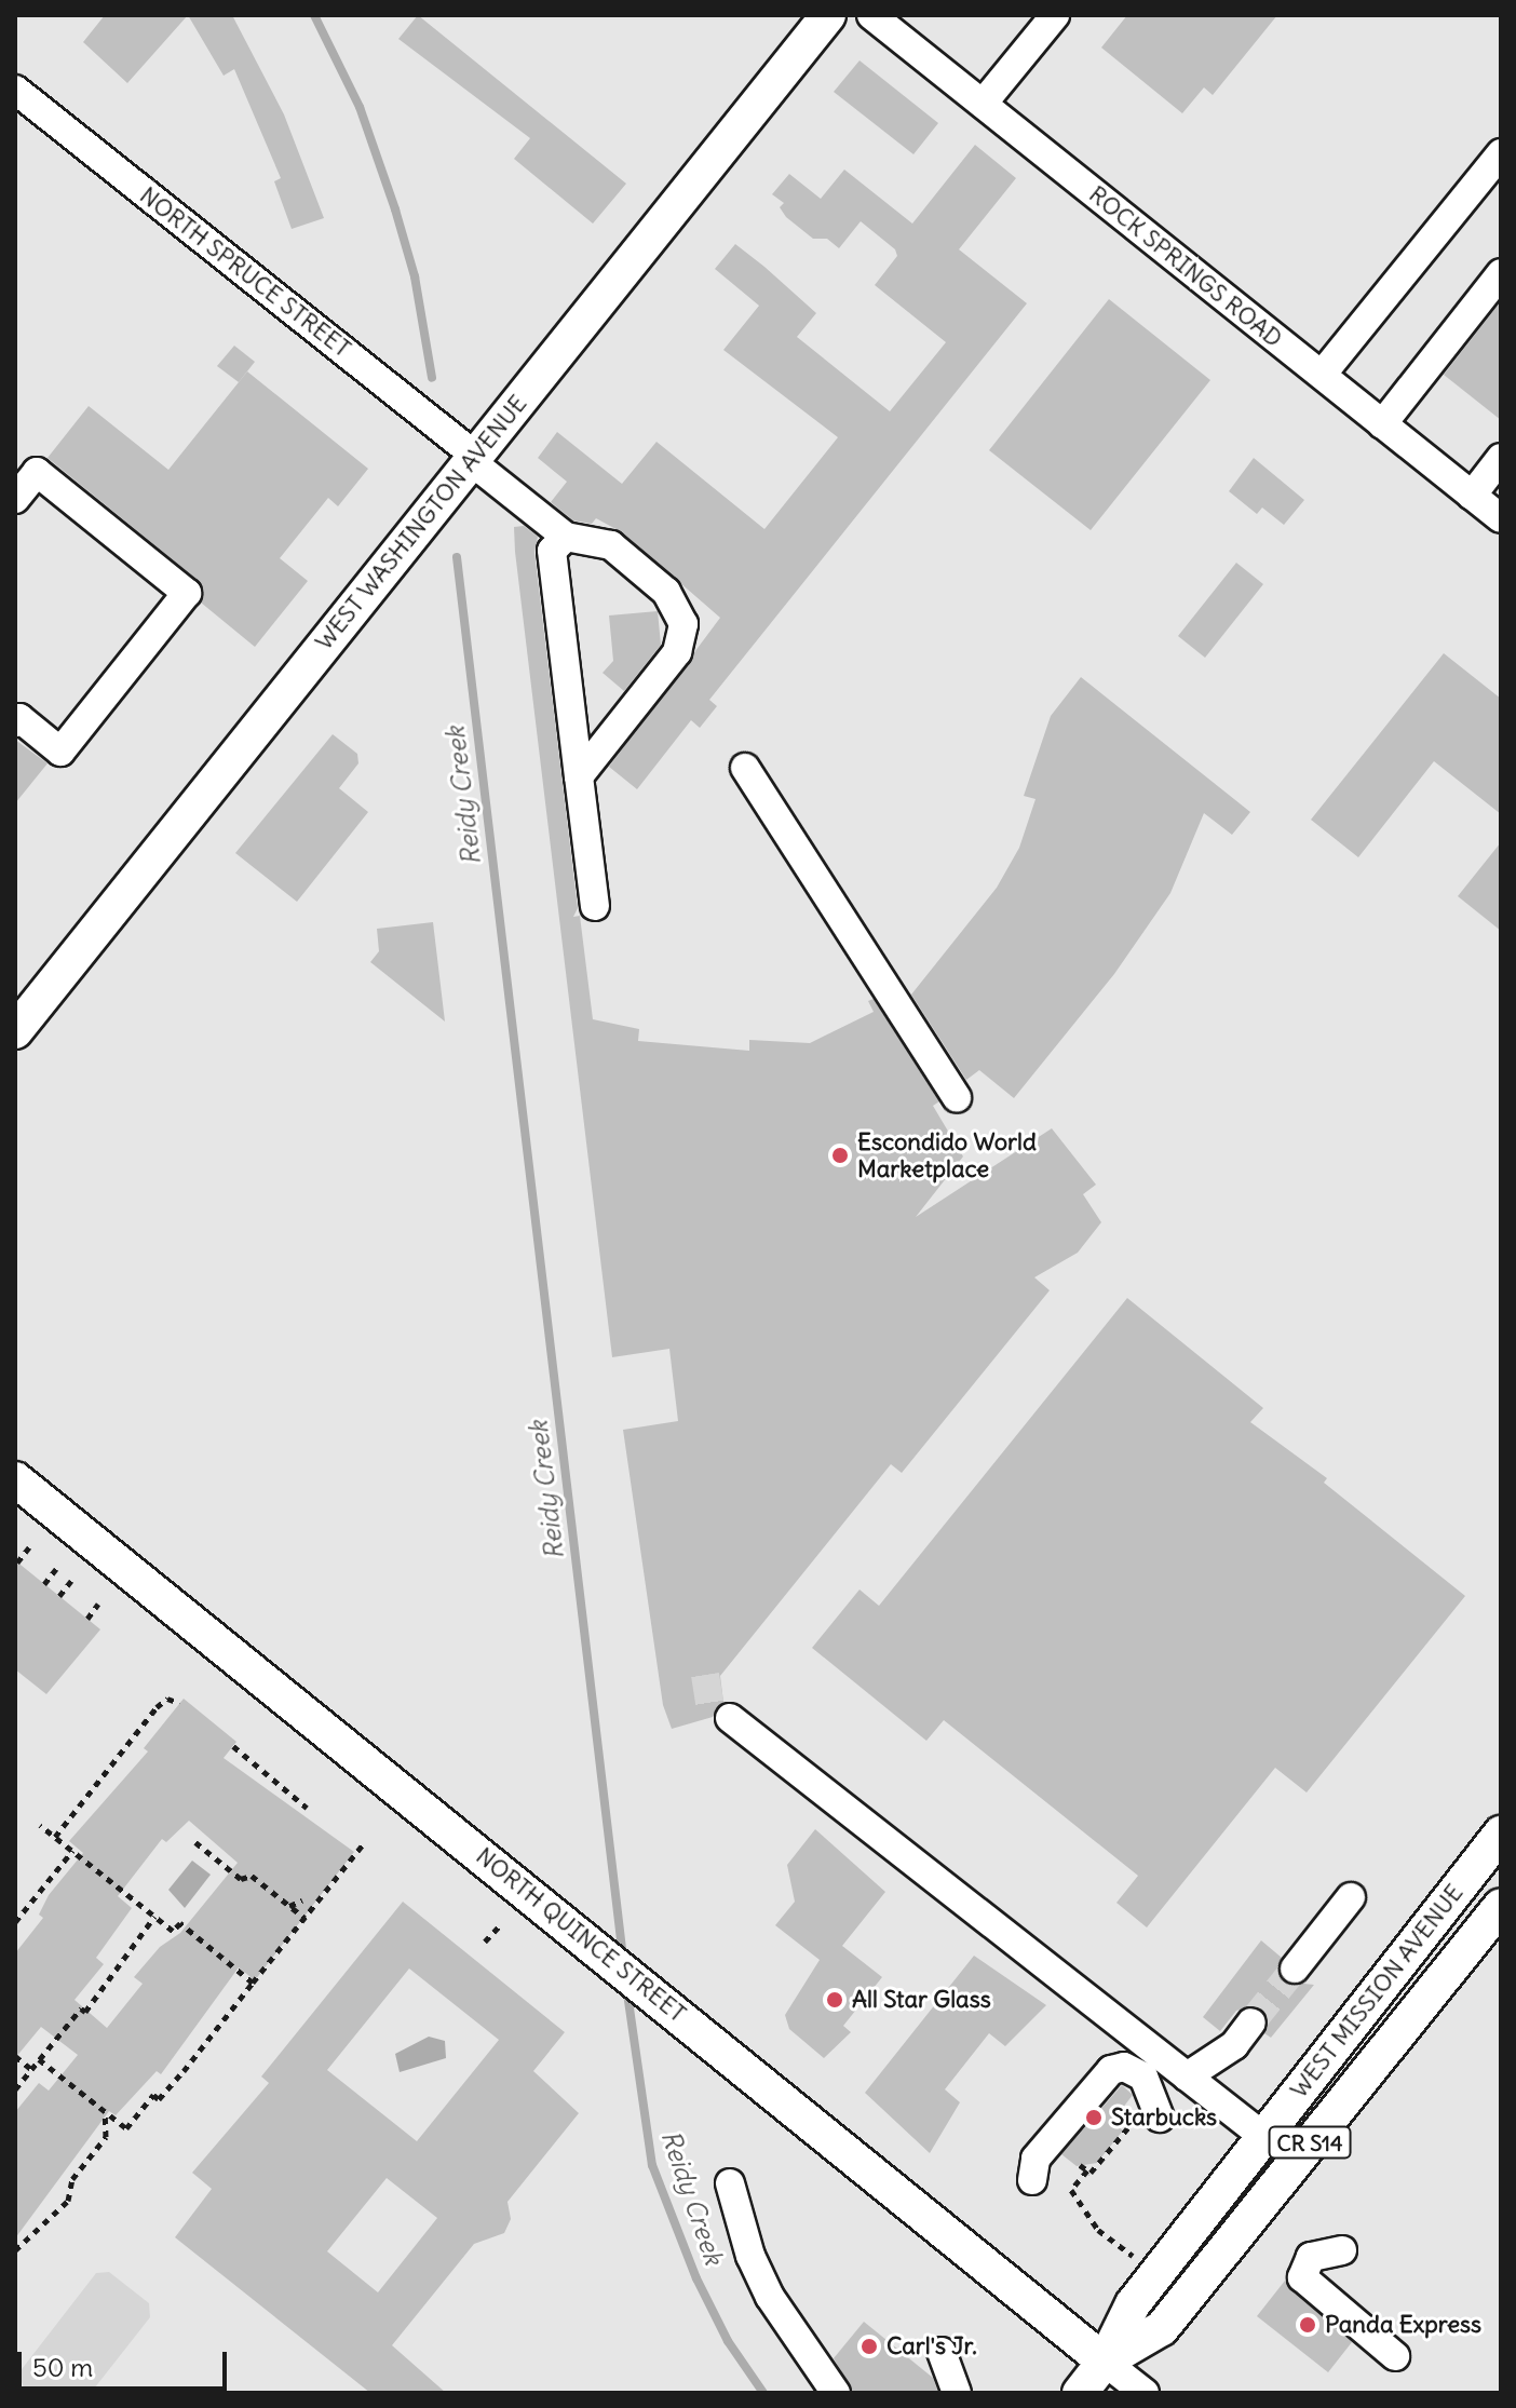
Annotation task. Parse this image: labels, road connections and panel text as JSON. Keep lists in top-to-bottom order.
{
  "streets": {
    "main road": [
      "WEST WASHINGTON AVENUE",
      "NORTH QUINCE STREET",
      "WEST MISSION AVENUE",
      "CR S14"
    ],
    "street": ["ROCK SPRINGS ROAD", "NORTH SPRUCE STREET"]
  },
  "crossings": [
    ["NORTH SPRUCE STREET", "WEST WASHINGTON AVENUE"],
    ["NORTH QUINCE STREET", "WEST MISSION AVENUE"]
  ],
  "water": ["Reidy Creek"],
  "places": [
    "Escondido World Marketplace",
    "All Star Glass",
    "Starbucks",
    "Panda Express",
    "Carl's Jr."
  ],
  "scale_bar": "50 m"
}
